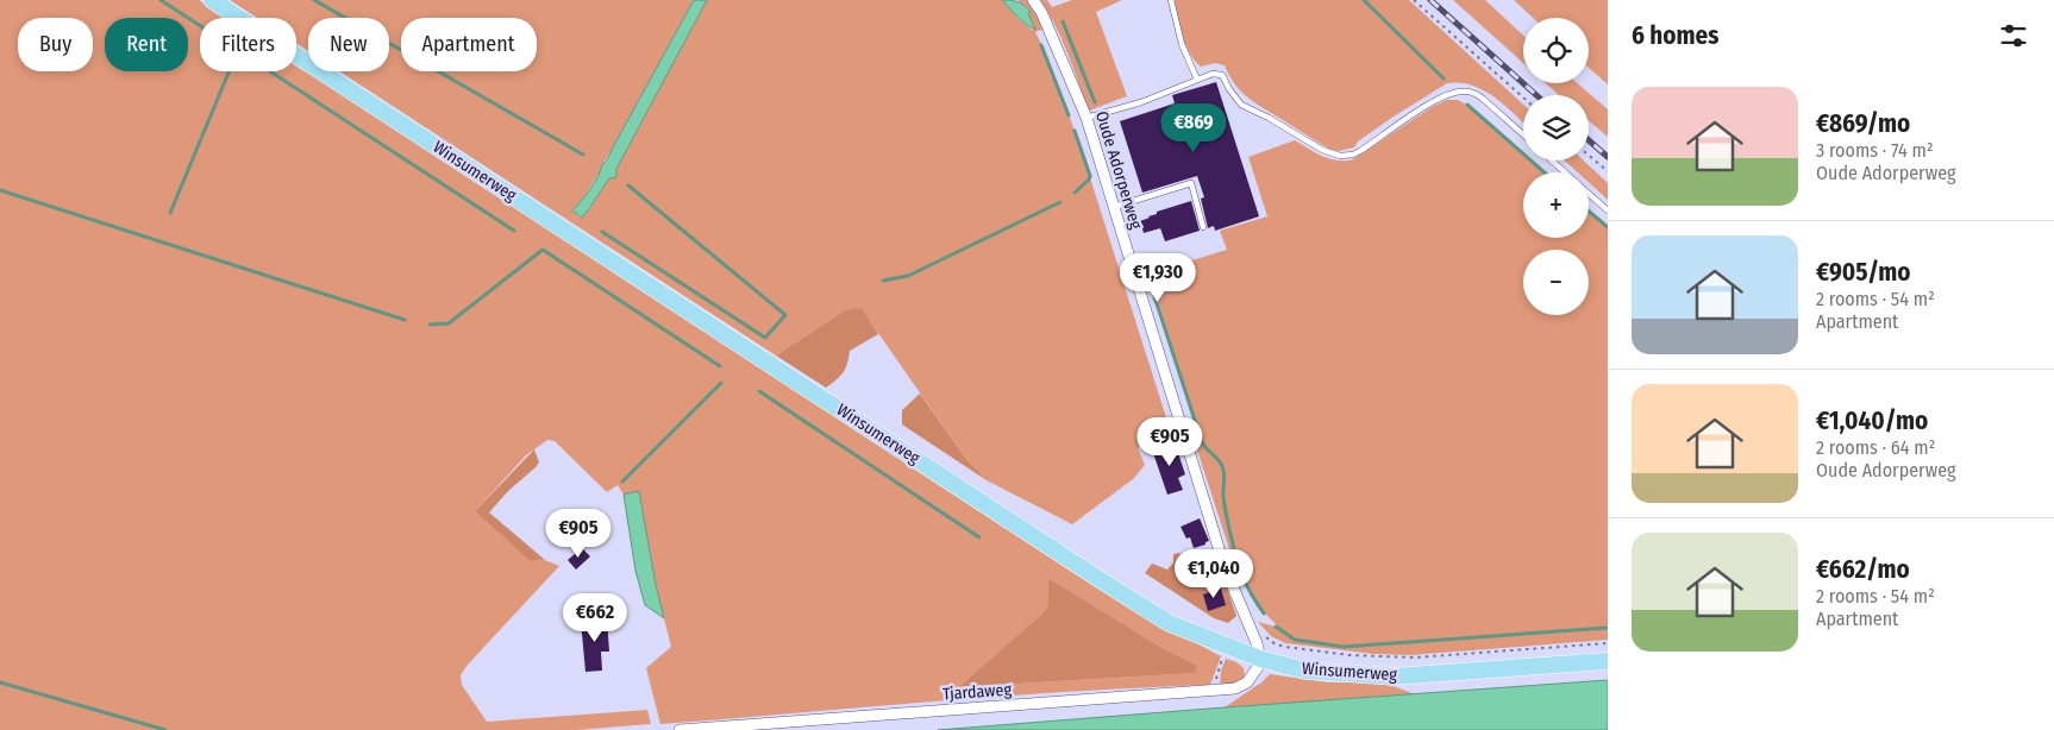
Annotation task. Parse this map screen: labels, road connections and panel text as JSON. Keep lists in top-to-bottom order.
{
  "streets": {
    "main road": ["Winsumerweg"],
    "street": ["Oude Adorperweg", "Tjardaweg"]
  },
  "crossings": [
    ["Oude Adorperweg", "Winsumerweg"],
    ["Oude Adorperweg", "Tjardaweg"],
    ["Winsumerweg", "Tjardaweg"]
  ],
  "page": {
    "heading": "6 homes",
    "map_buttons": ["+", "−"],
    "chip": [
      "Buy",
      "Rent",
      "Filters",
      "New",
      "Apartment"
    ],
    "list": [
      {
        "name": "€869/mo",
        "note": "3 rooms · 74 m² · Oude Adorperweg"
      },
      {
        "name": "€905/mo",
        "note": "2 rooms · 54 m² · Apartment"
      },
      {
        "name": "€1,040/mo",
        "note": "2 rooms · 64 m² · Oude Adorperweg"
      },
      {
        "name": "€662/mo",
        "note": "2 rooms · 54 m² · Apartment"
      }
    ],
    "price": [
      "€869",
      "€1,930",
      "€905",
      "€905",
      "€1,040",
      "€662"
    ]
  }
}
